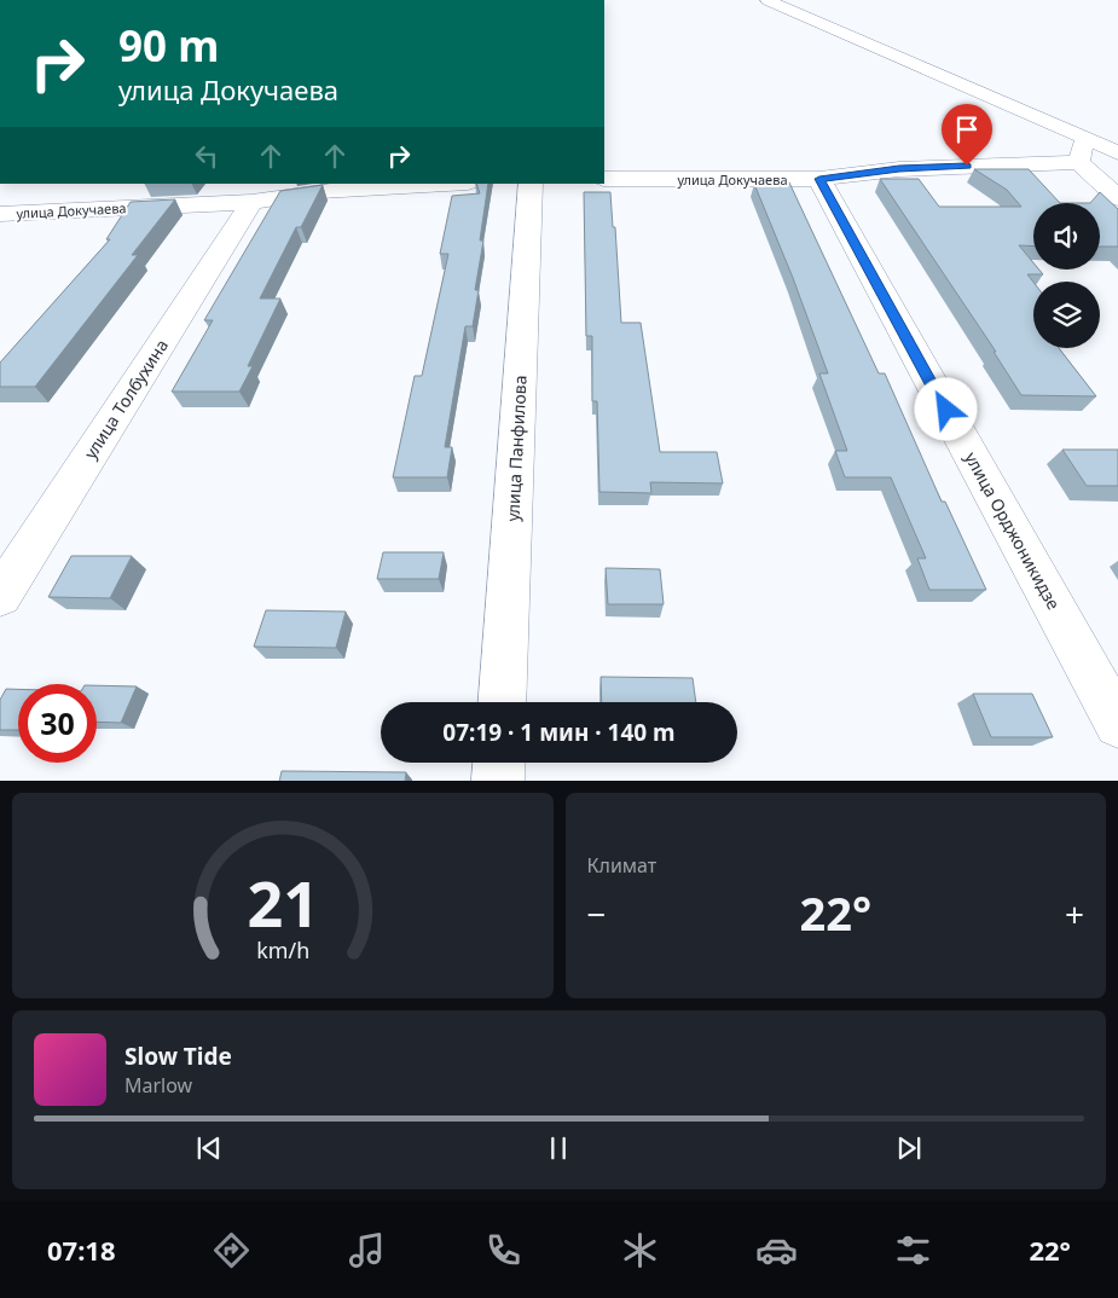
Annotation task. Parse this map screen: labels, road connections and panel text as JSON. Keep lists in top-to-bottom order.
{
  "streets": {
    "street": [
      "улица Докучаева",
      "улица Толбухина",
      "улица Панфилова",
      "улица Орджоникидзе"
    ]
  },
  "crossings": [
    ["улица Докучаева", "улица Толбухина"],
    ["улица Докучаева", "улица Орджоникидзе"]
  ],
  "page": {
    "turn": ["90 m", "улица Докучаева"],
    "limit": "30",
    "trip": "07:19 · 1 мин · 140 m",
    "tile": "Климат",
    "heat": ["−", "22°", "+"],
    "song": ["Slow Tide", "Marlow"],
    "tabs": ["07:18", "22°"],
    "gauge": ["21", "km/h"]
  }
}
